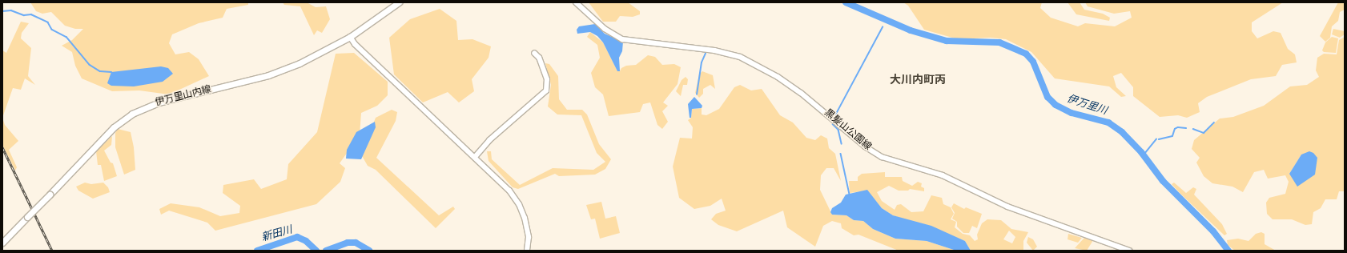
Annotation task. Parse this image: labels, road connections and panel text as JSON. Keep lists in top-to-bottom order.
{
  "streets": {
    "main road": ["伊万里山内線", "黒髪山公園線"]
  },
  "districts": ["大川内町丙"],
  "water": ["伊万里川", "新田川"]
}
